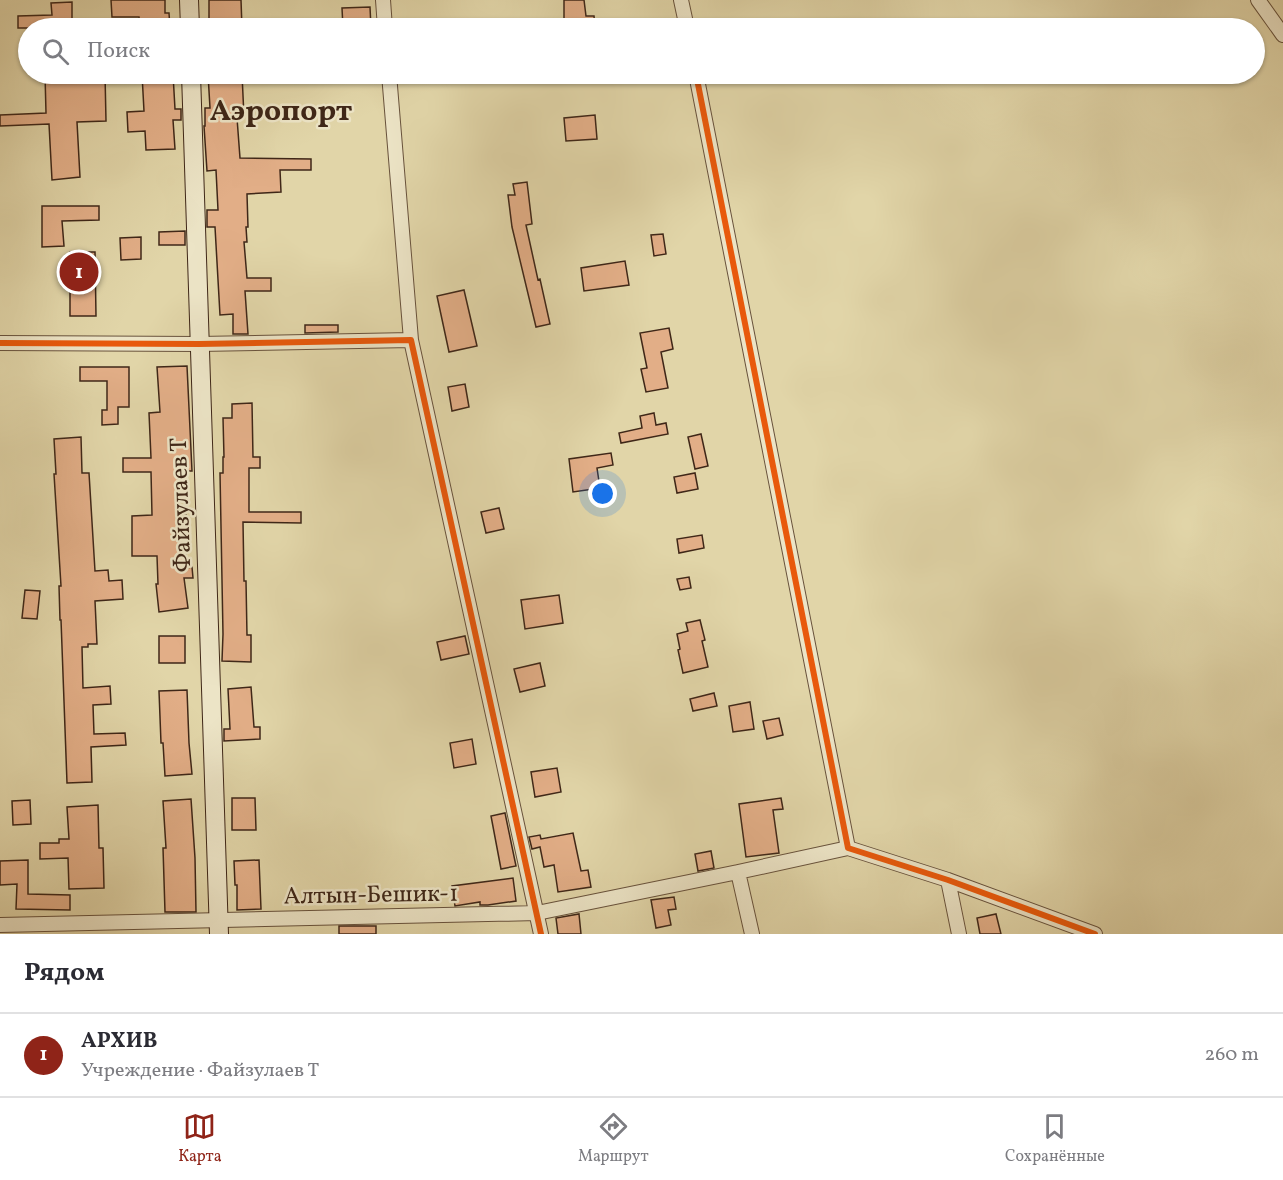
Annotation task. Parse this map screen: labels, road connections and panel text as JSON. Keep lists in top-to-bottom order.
{
  "streets": {
    "street": ["Файзулаев Т", "Алтын-Бешик-1"]
  },
  "crossings": [
    ["Файзулаев Т", "Алтын-Бешик-1"]
  ],
  "districts": ["Аэропорт"],
  "page": {
    "search": "Поиск",
    "pins": "1",
    "heading": "Рядом",
    "list": [
      {
        "mark": "1",
        "name": "АРХИВ",
        "note": "Учреждение · Файзулаев Т",
        "value": "260 m"
      }
    ],
    "nav": ["Карта", "Маршрут", "Сохранённые"]
  }
}
